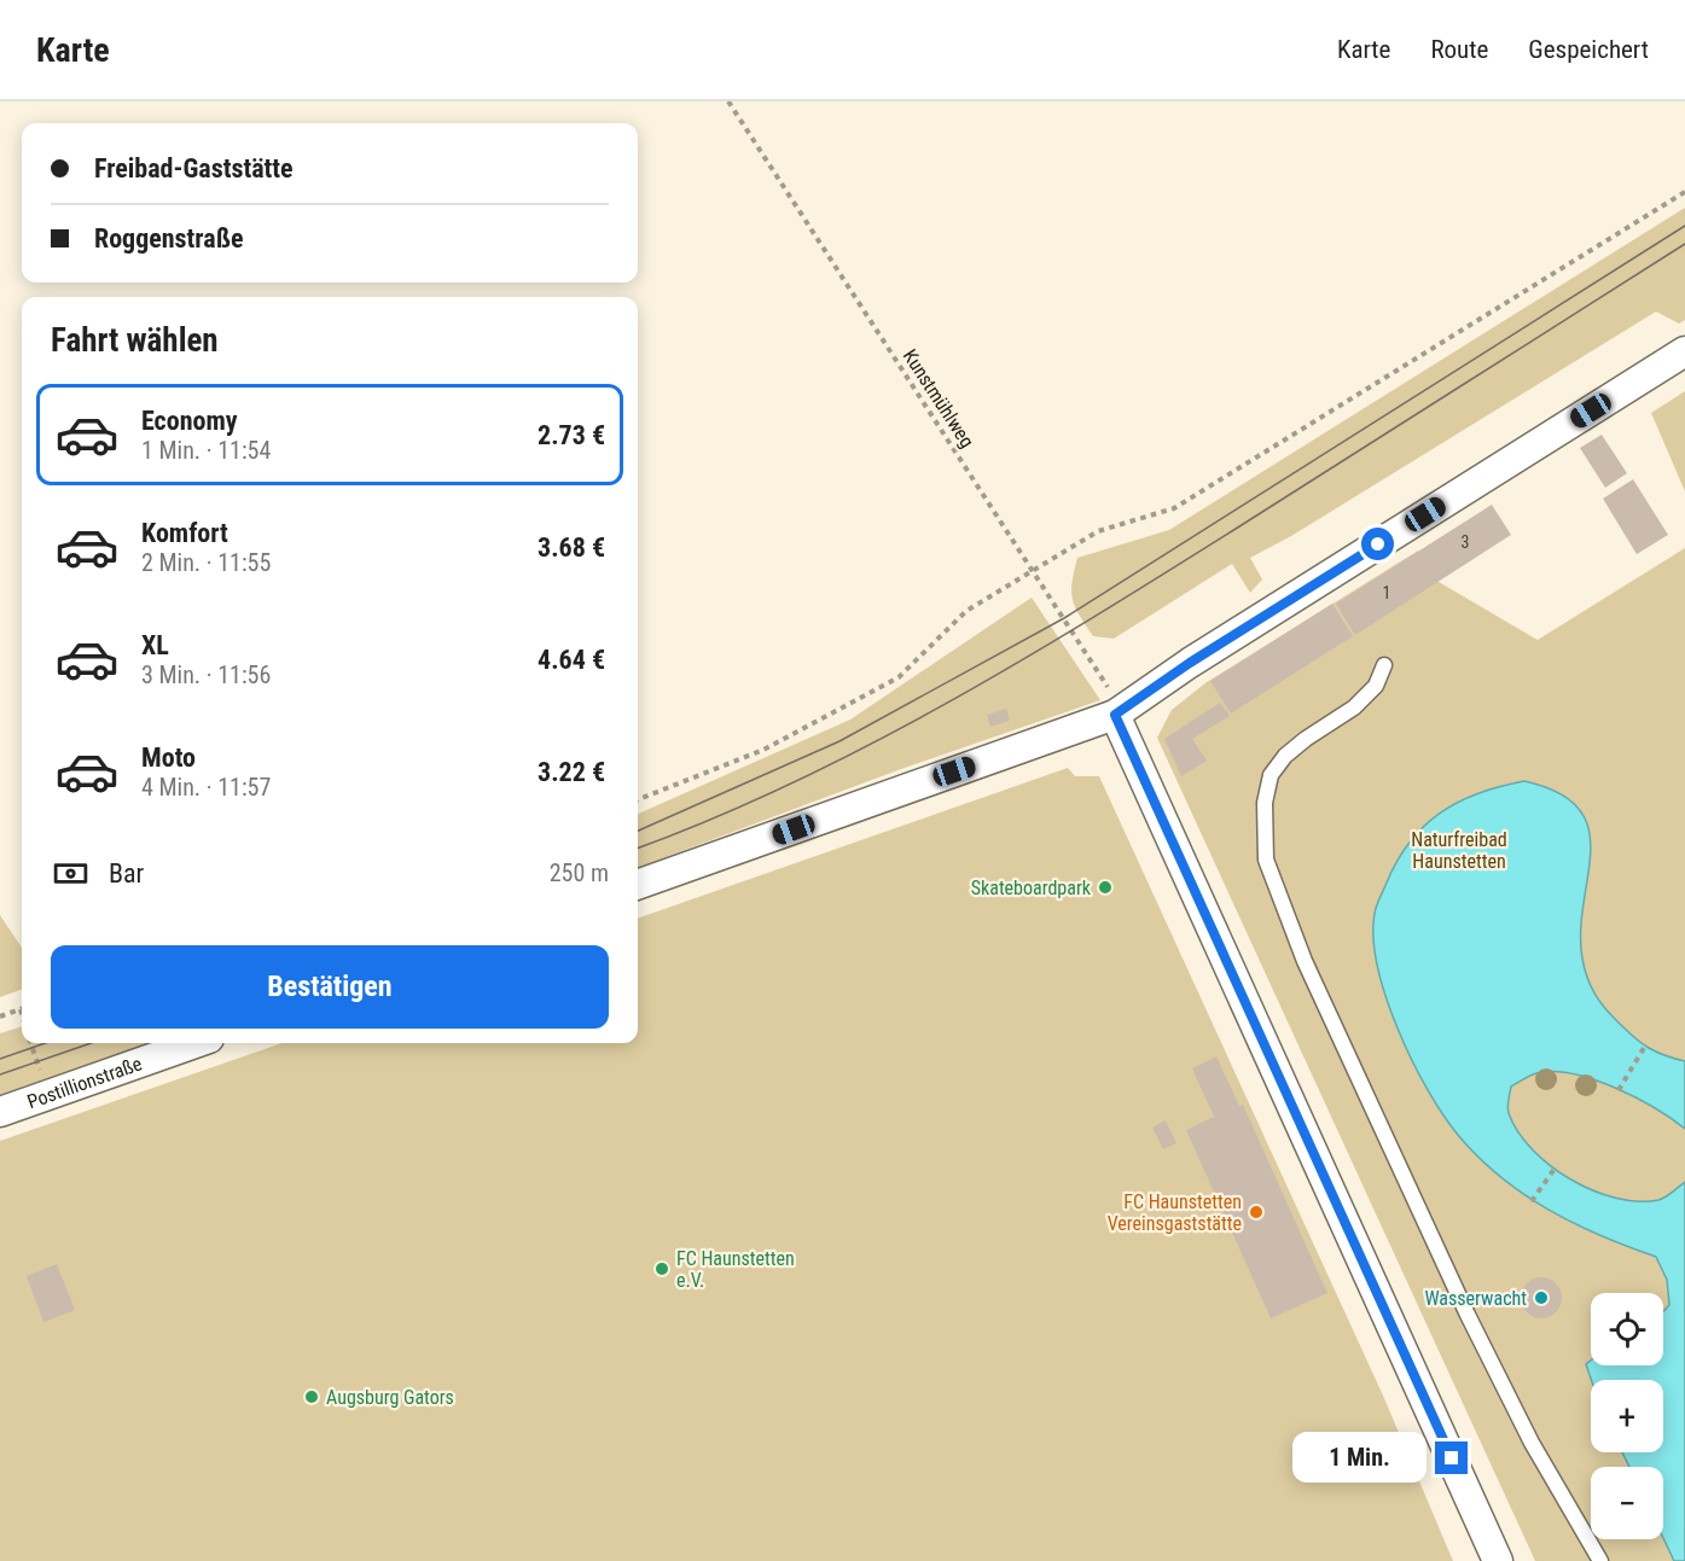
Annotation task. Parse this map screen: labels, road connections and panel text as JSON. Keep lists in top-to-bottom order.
{
  "streets": {
    "street": ["Postillionstraße"],
    "path": ["Kunstmühlweg"]
  },
  "parks": ["Naturfreibad Haunstetten"],
  "places": [
    "Skateboardpark",
    "FC Haunstetten Vereinsgaststätte",
    "FC Haunstetten e.V.",
    "Wasserwacht",
    "Augsburg Gators"
  ],
  "house_numbers": ["3", "1"],
  "page": {
    "header": "Karte",
    "nav": ["Karte", "Route", "Gespeichert"],
    "banner": ["Freibad-Gaststätte", "Roggenstraße"],
    "heading": "Fahrt wählen",
    "list": [
      {
        "name": "Economy",
        "note": "1 Min. · 11:54",
        "value": "2.73 €"
      },
      {
        "name": "Komfort",
        "note": "2 Min. · 11:55",
        "value": "3.68 €"
      },
      {
        "name": "XL",
        "note": "3 Min. · 11:56",
        "value": "4.64 €"
      },
      {
        "name": "Moto",
        "note": "4 Min. · 11:57",
        "value": "3.22 €"
      }
    ],
    "pay": ["Bar", "250 m"],
    "buttons": "Bestätigen",
    "map_buttons": ["+", "−"],
    "bubble": "1 Min."
  }
}
